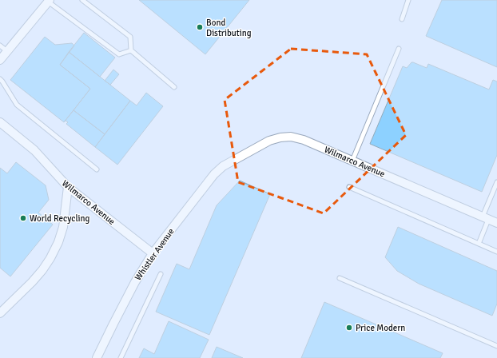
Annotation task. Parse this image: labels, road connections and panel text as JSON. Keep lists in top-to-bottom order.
{
  "streets": {
    "street": ["Wilmarco Avenue", "Whistler Avenue"]
  },
  "crossings": [
    ["Wilmarco Avenue", "Whistler Avenue"]
  ],
  "places": ["Bond Distributing", "World Recycling", "Price Modern"]
}
